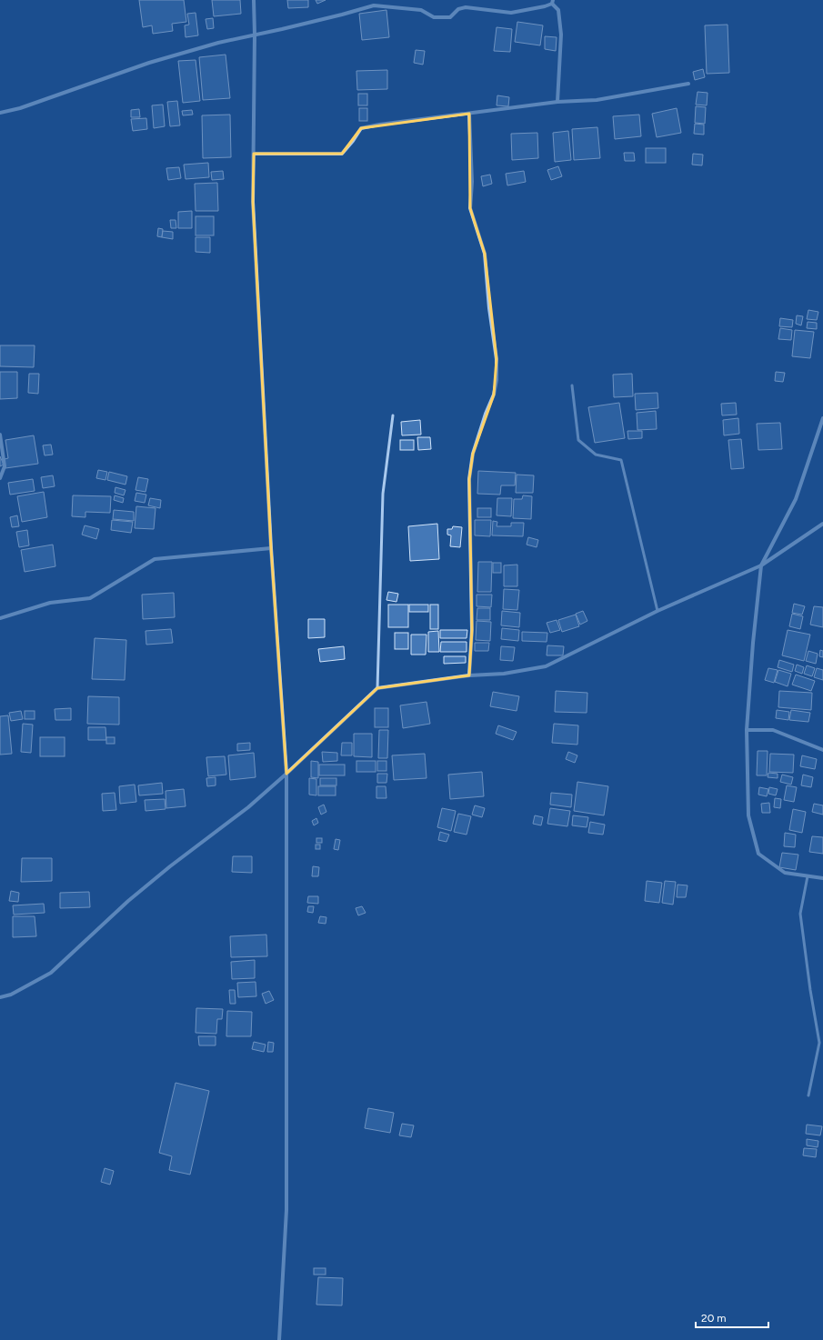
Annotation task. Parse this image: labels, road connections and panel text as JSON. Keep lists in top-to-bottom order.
{
  "scale_bar": "20 m"
}
